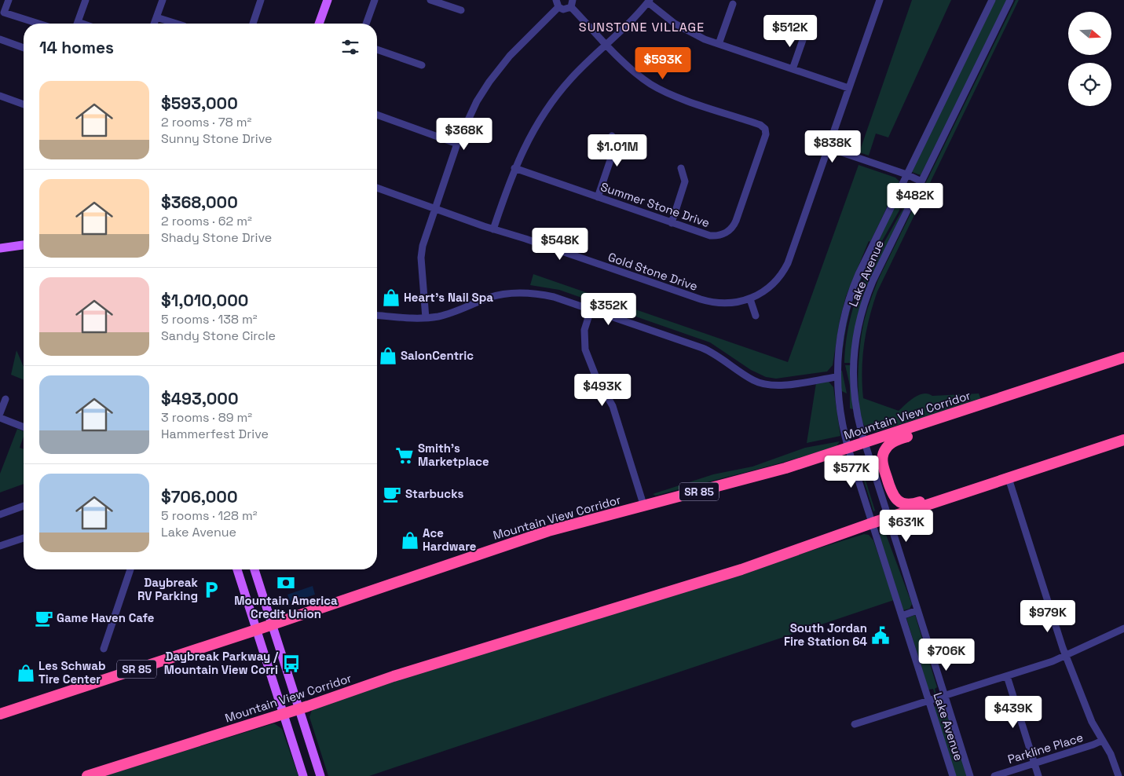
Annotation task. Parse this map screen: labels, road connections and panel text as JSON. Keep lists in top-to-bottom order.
{
  "streets": {
    "highway": ["Mountain View Corridor", "SR 85"],
    "street": [
      "Summer Stone Drive",
      "Gold Stone Drive",
      "Lake Avenue",
      "Parkline Place"
    ]
  },
  "crossings": [
    ["Lake Avenue", "Mountain View Corridor"]
  ],
  "districts": ["SUNSTONE VILLAGE"],
  "places": {
    "shop": [
      "Heart's Nail Spa",
      "SalonCentric",
      "Ace Hardware",
      "Les Schwab Tire Center"
    ],
    "supermarket": ["Smith's Marketplace"],
    "cafe": ["Starbucks", "Game Haven Cafe"],
    "bank": ["Mountain America Credit Union"],
    "parking": ["Daybreak RV Parking"],
    "public building": ["South Jordan Fire Station 64"],
    "bus stop": ["Daybreak Parkway / Mountain View Corri"]
  },
  "north": "right",
  "page": {
    "price": [
      "$512K",
      "$593K",
      "$368K",
      "$838K",
      "$1.01M",
      "$482K",
      "$548K",
      "$352K",
      "$493K",
      "$577K",
      "$631K",
      "$979K",
      "$706K",
      "$439K"
    ],
    "heading": "14 homes",
    "list": [
      {
        "name": "$593,000",
        "note": "2 rooms · 78 m² · Sunny Stone Drive"
      },
      {
        "name": "$368,000",
        "note": "2 rooms · 62 m² · Shady Stone Drive"
      },
      {
        "name": "$1,010,000",
        "note": "5 rooms · 138 m² · Sandy Stone Circle"
      },
      {
        "name": "$493,000",
        "note": "3 rooms · 89 m² · Hammerfest Drive"
      },
      {
        "name": "$706,000",
        "note": "5 rooms · 128 m² · Lake Avenue"
      }
    ]
  }
}
